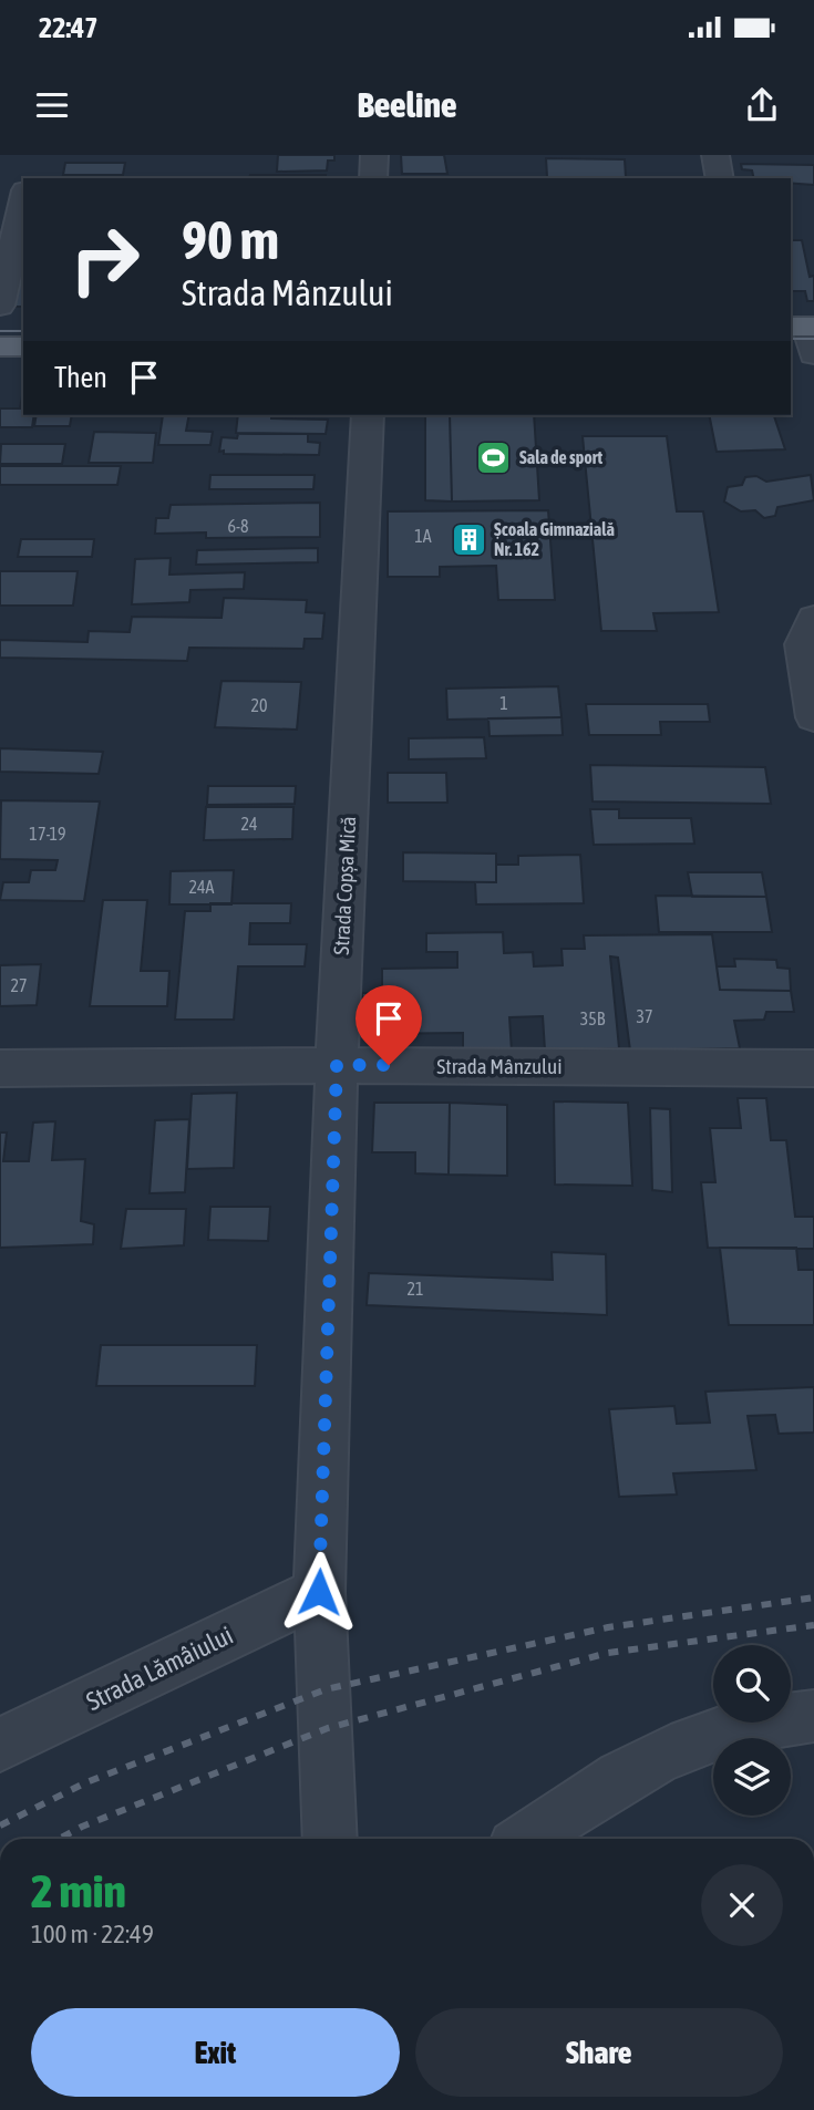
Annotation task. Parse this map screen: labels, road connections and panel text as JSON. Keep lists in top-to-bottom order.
{
  "streets": {
    "street": ["Strada Copșa Mică", "Strada Mânzului", "Strada Lămâiului"]
  },
  "crossings": [
    ["Strada Copșa Mică", "Strada Mânzului"],
    ["Strada Copșa Mică", "Strada Lămâiului"]
  ],
  "places": {
    "sports": ["Sala de sport"],
    "building": ["Școala Gimnazială Nr. 162"]
  },
  "house_numbers": [
    "6-8",
    "1A",
    "1",
    "20",
    "24",
    "17-19",
    "24A",
    "27",
    "37",
    "35B",
    "21"
  ],
  "page": {
    "status": "22:47",
    "header": "Beeline",
    "turn": ["90 m", "Strada Mânzului"],
    "then": "Then",
    "heading": ["2 min", "100 m · 22:49"],
    "buttons": ["Exit", "Share"]
  }
}
